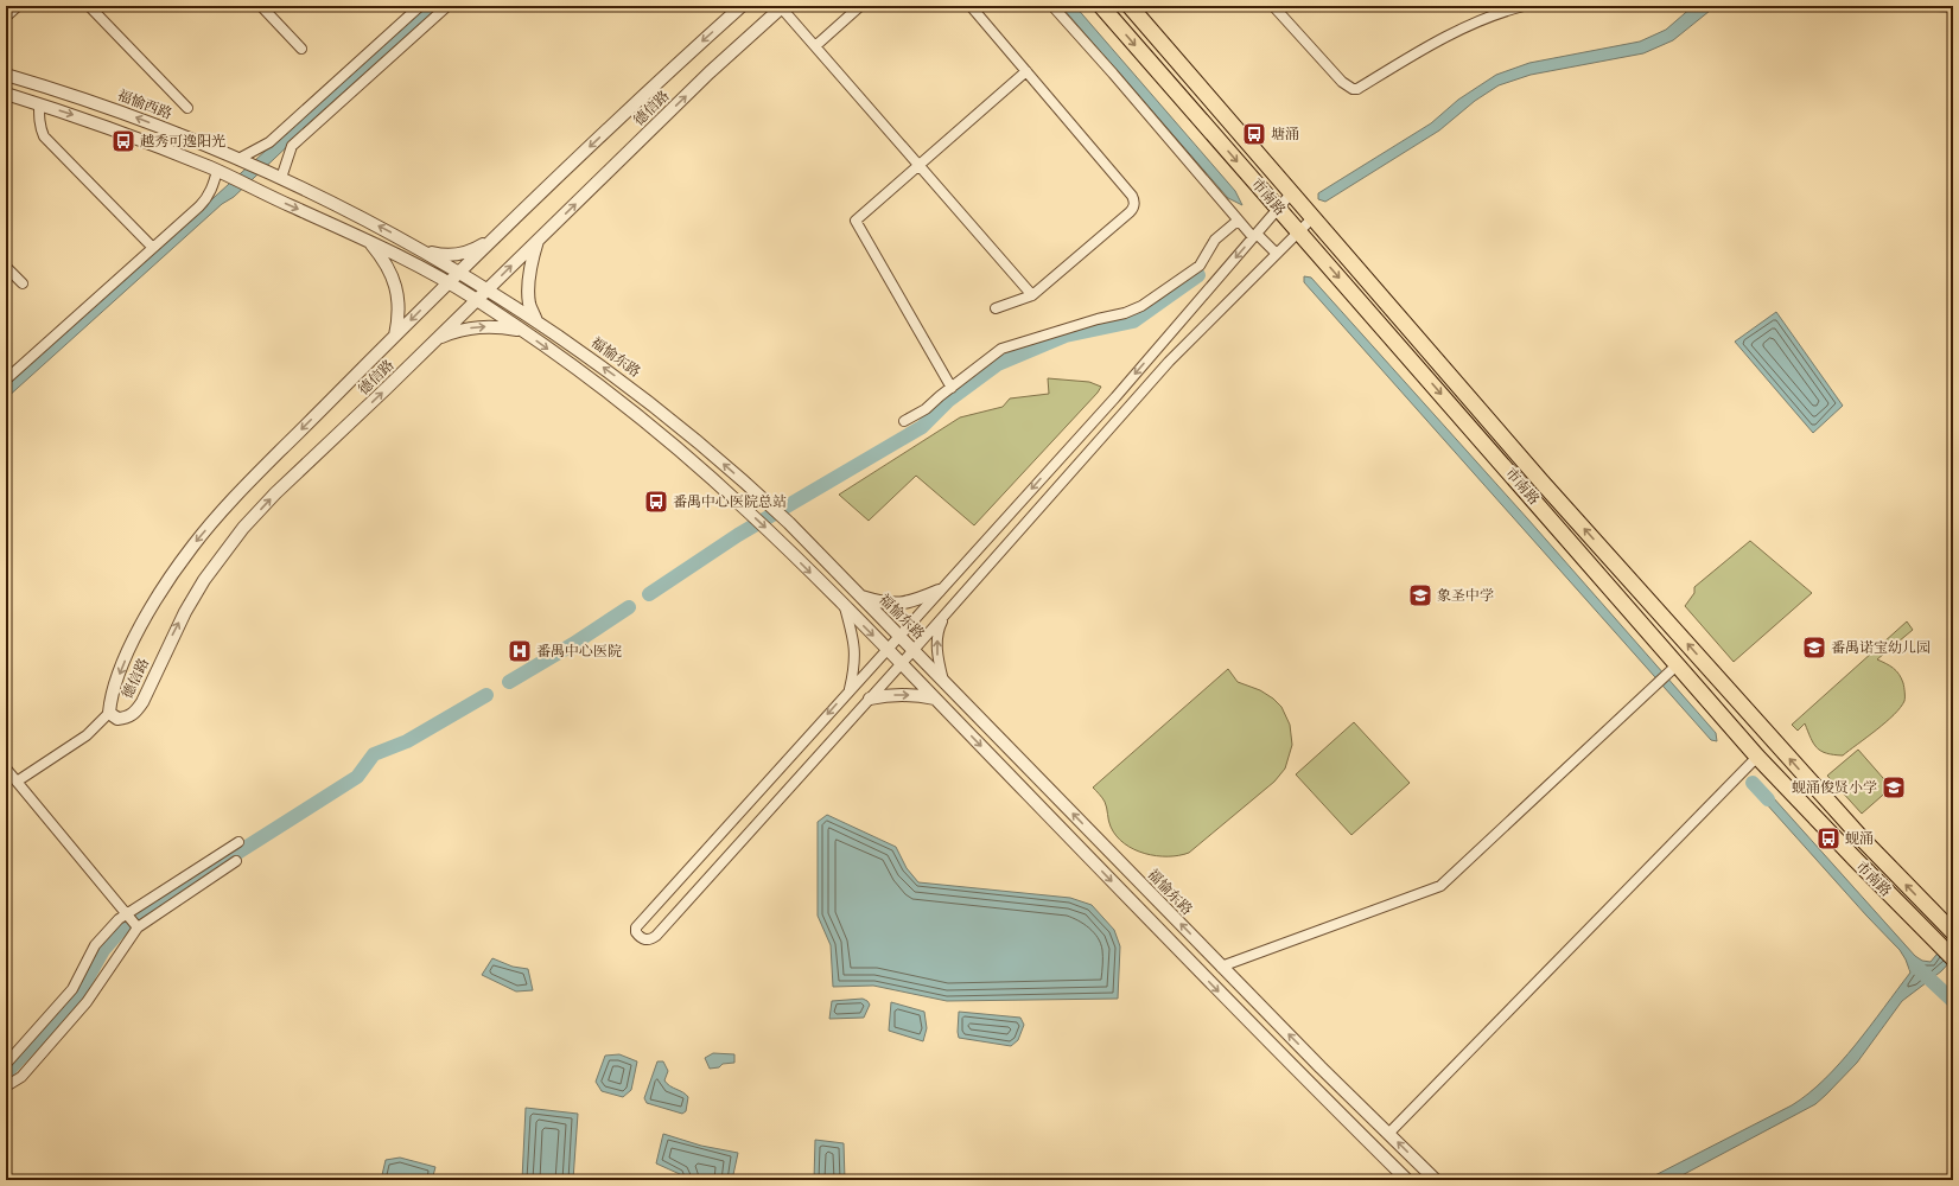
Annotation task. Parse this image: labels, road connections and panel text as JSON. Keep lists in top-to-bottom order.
{
  "streets": {
    "highway": ["市南路"],
    "street": ["福愉西路", "德信路", "福愉东路"]
  },
  "crossings": [
    ["福愉西路", "福愉东路"],
    ["德信路", "福愉东路"]
  ],
  "places": {
    "bus stop": [
      "塘涌",
      "越秀可逸阳光",
      "番禺中心医院总站",
      "蚬涌"
    ],
    "school or university": ["象圣中学", "番禺诺宝幼儿园", "蚬涌俊贤小学"],
    "hospital": ["番禺中心医院"]
  }
}
